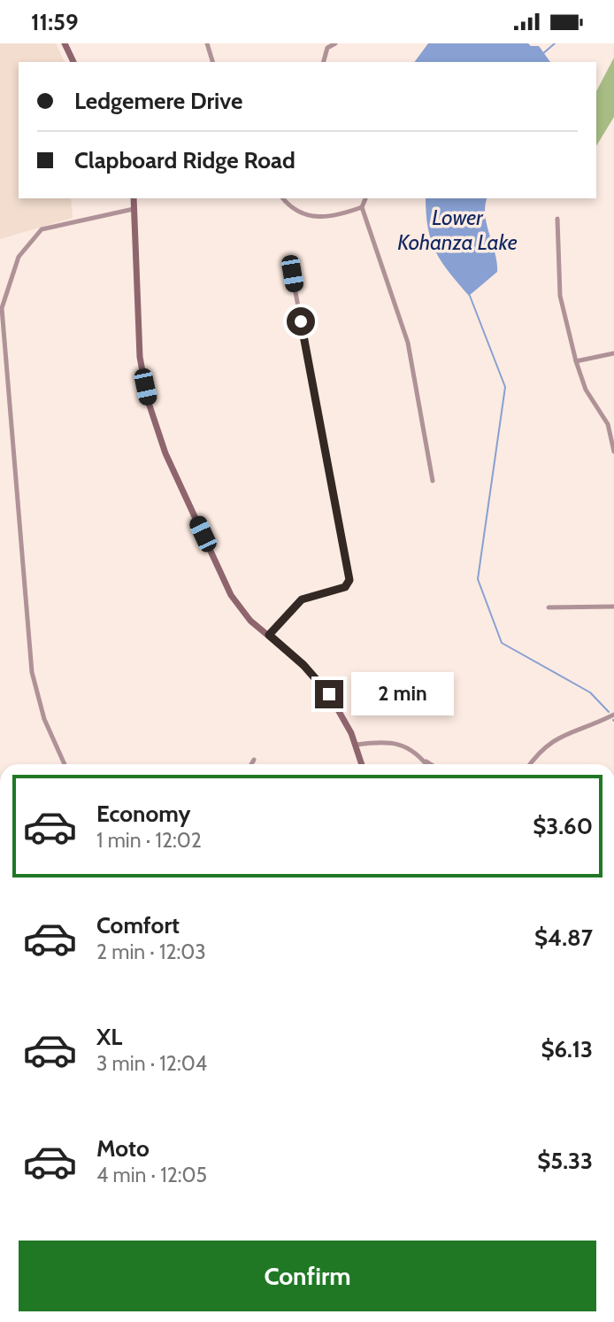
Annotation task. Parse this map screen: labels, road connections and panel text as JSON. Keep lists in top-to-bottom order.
{
  "water": ["Lower Kohanza Lake"],
  "page": {
    "status": "11:59",
    "banner": ["Ledgemere Drive", "Clapboard Ridge Road"],
    "bubble": "2 min",
    "list": [
      {
        "name": "Economy",
        "note": "1 min · 12:02",
        "value": "$3.60"
      },
      {
        "name": "Comfort",
        "note": "2 min · 12:03",
        "value": "$4.87"
      },
      {
        "name": "XL",
        "note": "3 min · 12:04",
        "value": "$6.13"
      },
      {
        "name": "Moto",
        "note": "4 min · 12:05",
        "value": "$5.33"
      }
    ],
    "buttons": "Confirm"
  }
}
